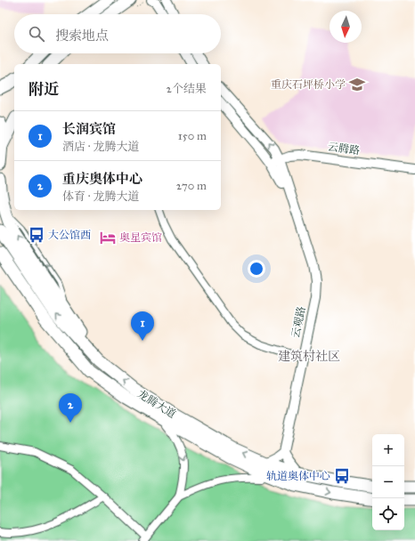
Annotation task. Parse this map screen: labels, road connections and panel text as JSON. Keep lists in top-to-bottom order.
{
  "streets": {
    "main road": ["龙腾大道"],
    "street": ["云腾路", "云观路"]
  },
  "crossings": [
    ["云腾路", "云观路"]
  ],
  "districts": ["建筑村社区"],
  "places": {
    "school or university": ["重庆石坪桥小学"],
    "bus stop": ["大公馆西", "轨道奥体中心"],
    "hotel": ["奥星宾馆"]
  },
  "north": "bottom",
  "page": {
    "search": "搜索地点",
    "heading": ["附近", "2个结果"],
    "list": [
      {
        "mark": "1",
        "name": "长润宾馆",
        "note": "酒店 · 龙腾大道",
        "value": "150 m"
      },
      {
        "mark": "2",
        "name": "重庆奥体中心",
        "note": "体育 · 龙腾大道",
        "value": "270 m"
      }
    ],
    "pins": ["1", "2"],
    "map_buttons": ["+", "−"]
  }
}
